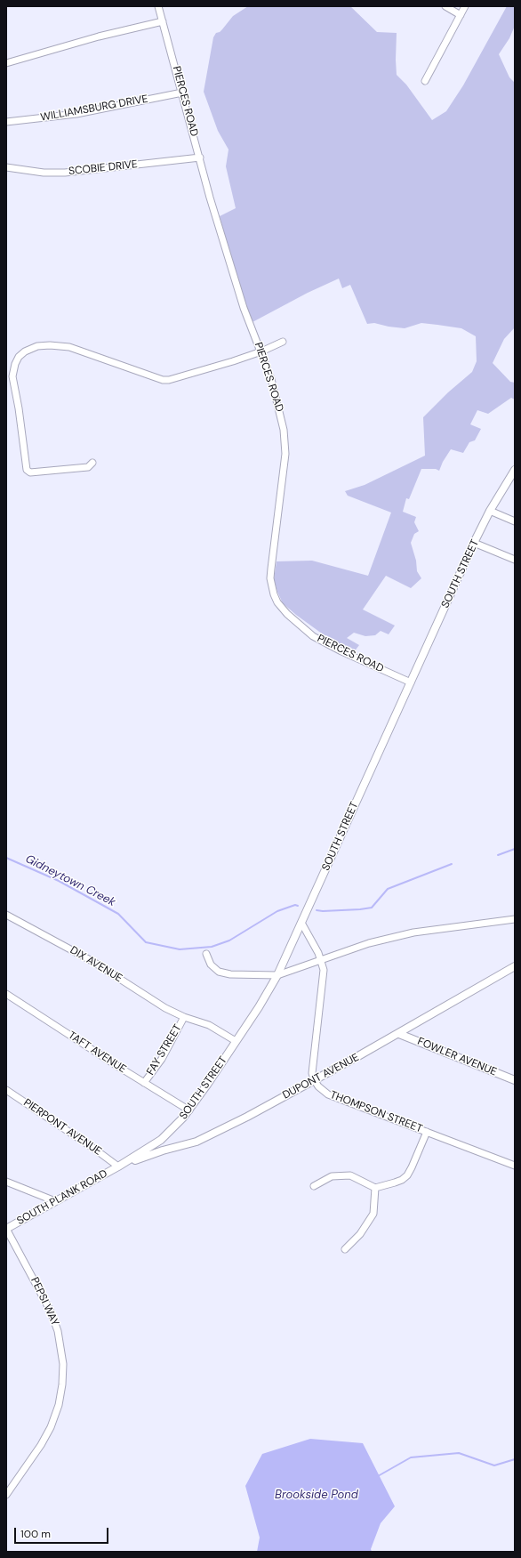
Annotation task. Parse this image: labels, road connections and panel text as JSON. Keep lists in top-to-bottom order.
{
  "streets": {
    "street": [
      "PIERCES ROAD",
      "WILLIAMSBURG DRIVE",
      "SCOBIE DRIVE",
      "SOUTH STREET",
      "DIX AVENUE",
      "FAY STREET",
      "TAFT AVENUE",
      "FOWLER AVENUE",
      "DUPONT AVENUE",
      "THOMPSON STREET",
      "PIERPONT AVENUE",
      "SOUTH PLANK ROAD",
      "PEPSI WAY"
    ]
  },
  "crossings": [
    ["PIERCES ROAD", "WILLIAMSBURG DRIVE"],
    ["PIERCES ROAD", "SCOBIE DRIVE"],
    ["PIERCES ROAD", "SOUTH STREET"],
    ["SOUTH STREET", "DIX AVENUE"],
    ["SOUTH STREET", "TAFT AVENUE"],
    ["SOUTH STREET", "DUPONT AVENUE"],
    ["SOUTH STREET", "PIERPONT AVENUE"],
    ["SOUTH STREET", "SOUTH PLANK ROAD"],
    ["DIX AVENUE", "FAY STREET"],
    ["FAY STREET", "TAFT AVENUE"],
    ["FOWLER AVENUE", "DUPONT AVENUE"],
    ["DUPONT AVENUE", "THOMPSON STREET"],
    ["DUPONT AVENUE", "PIERPONT AVENUE"],
    ["DUPONT AVENUE", "SOUTH PLANK ROAD"],
    ["PIERPONT AVENUE", "SOUTH PLANK ROAD"],
    ["SOUTH PLANK ROAD", "PEPSI WAY"]
  ],
  "water": ["Gidneytown Creek", "Brookside Pond"],
  "scale_bar": "100 m"
}
